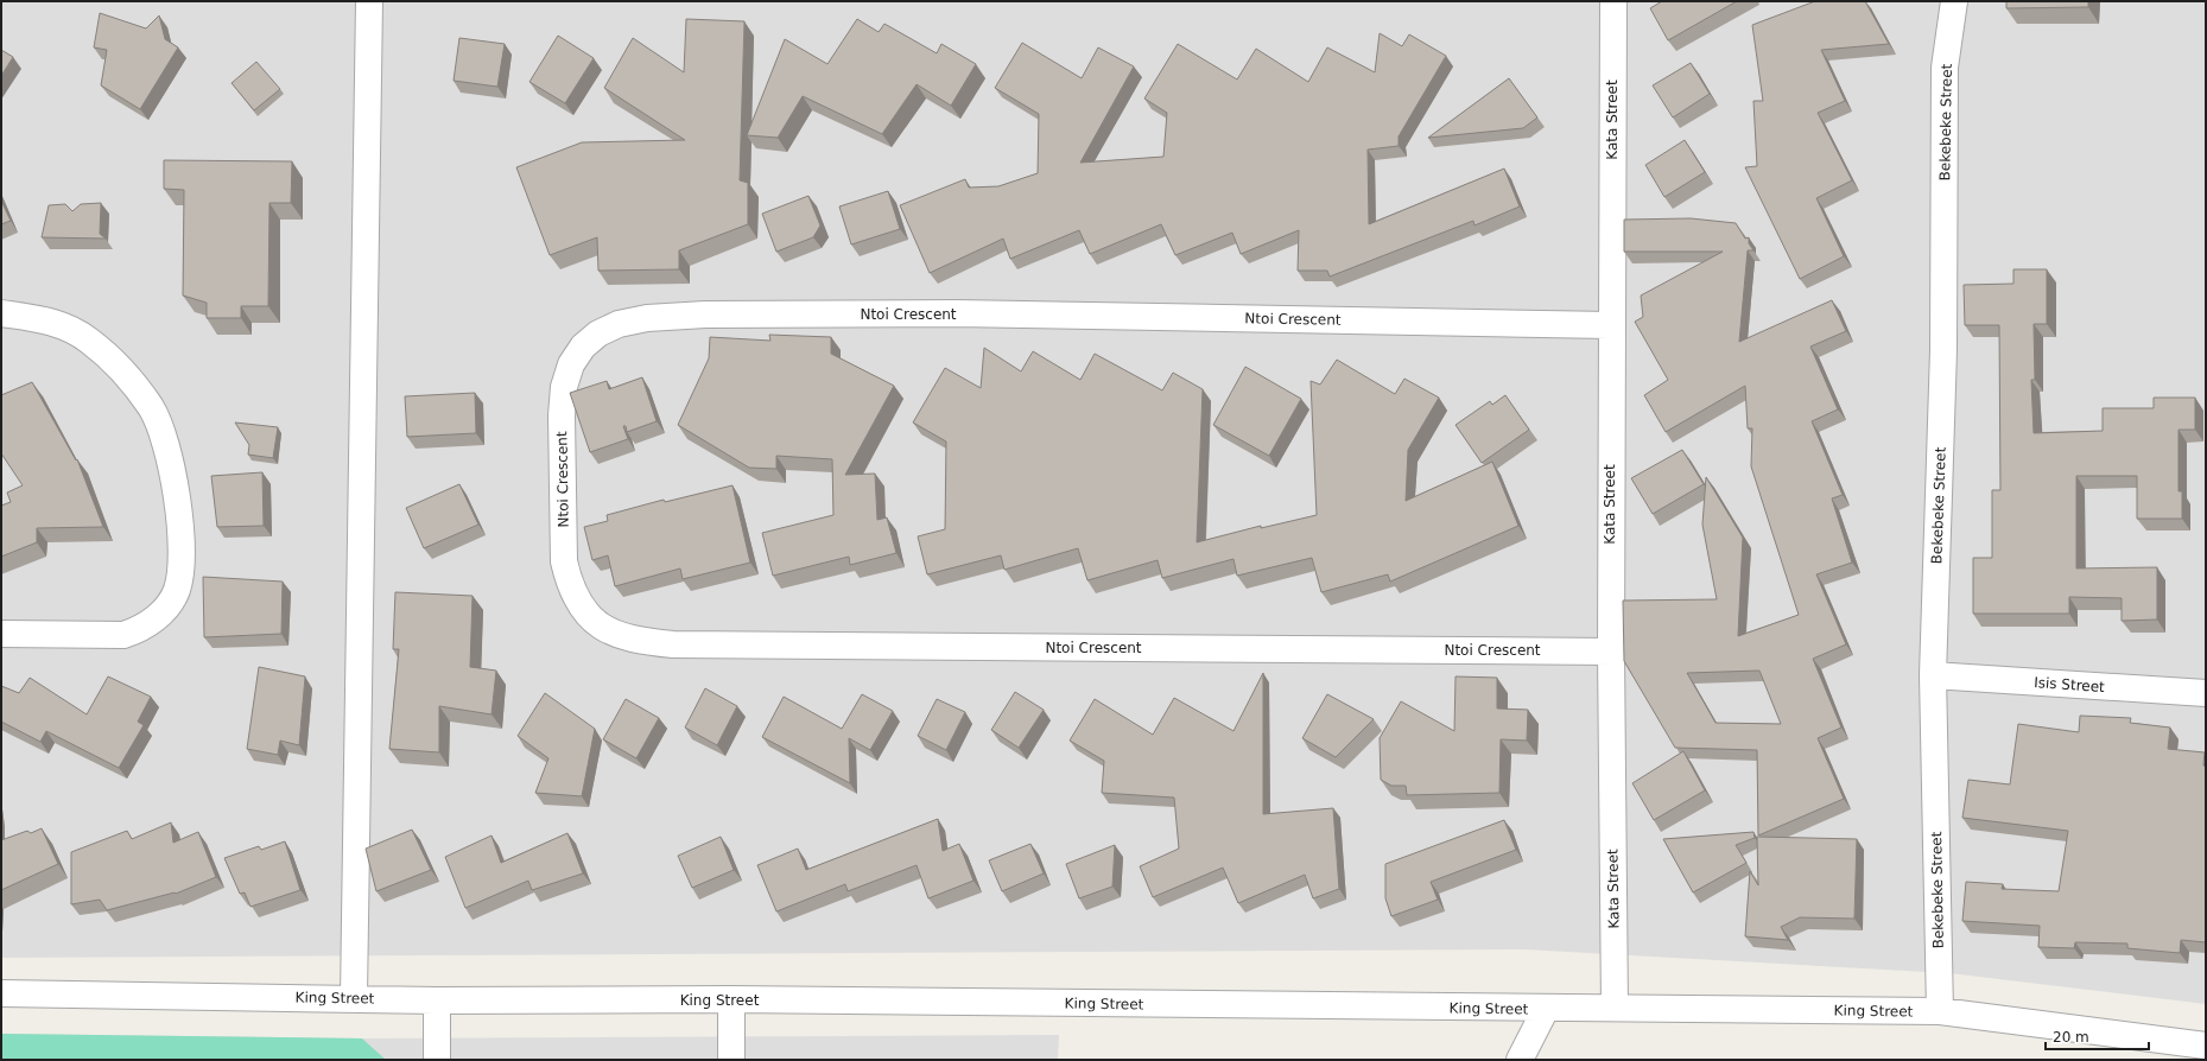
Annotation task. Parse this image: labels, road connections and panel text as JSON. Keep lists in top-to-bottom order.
{
  "streets": {
    "street": [
      "Kata Street",
      "Bekebeke Street",
      "Ntoi Crescent",
      "Isis Street",
      "King Street"
    ]
  },
  "crossings": [
    ["Kata Street", "Ntoi Crescent"],
    ["Kata Street", "King Street"],
    ["Bekebeke Street", "Isis Street"],
    ["Bekebeke Street", "King Street"]
  ],
  "scale_bar": "20 m"
}
